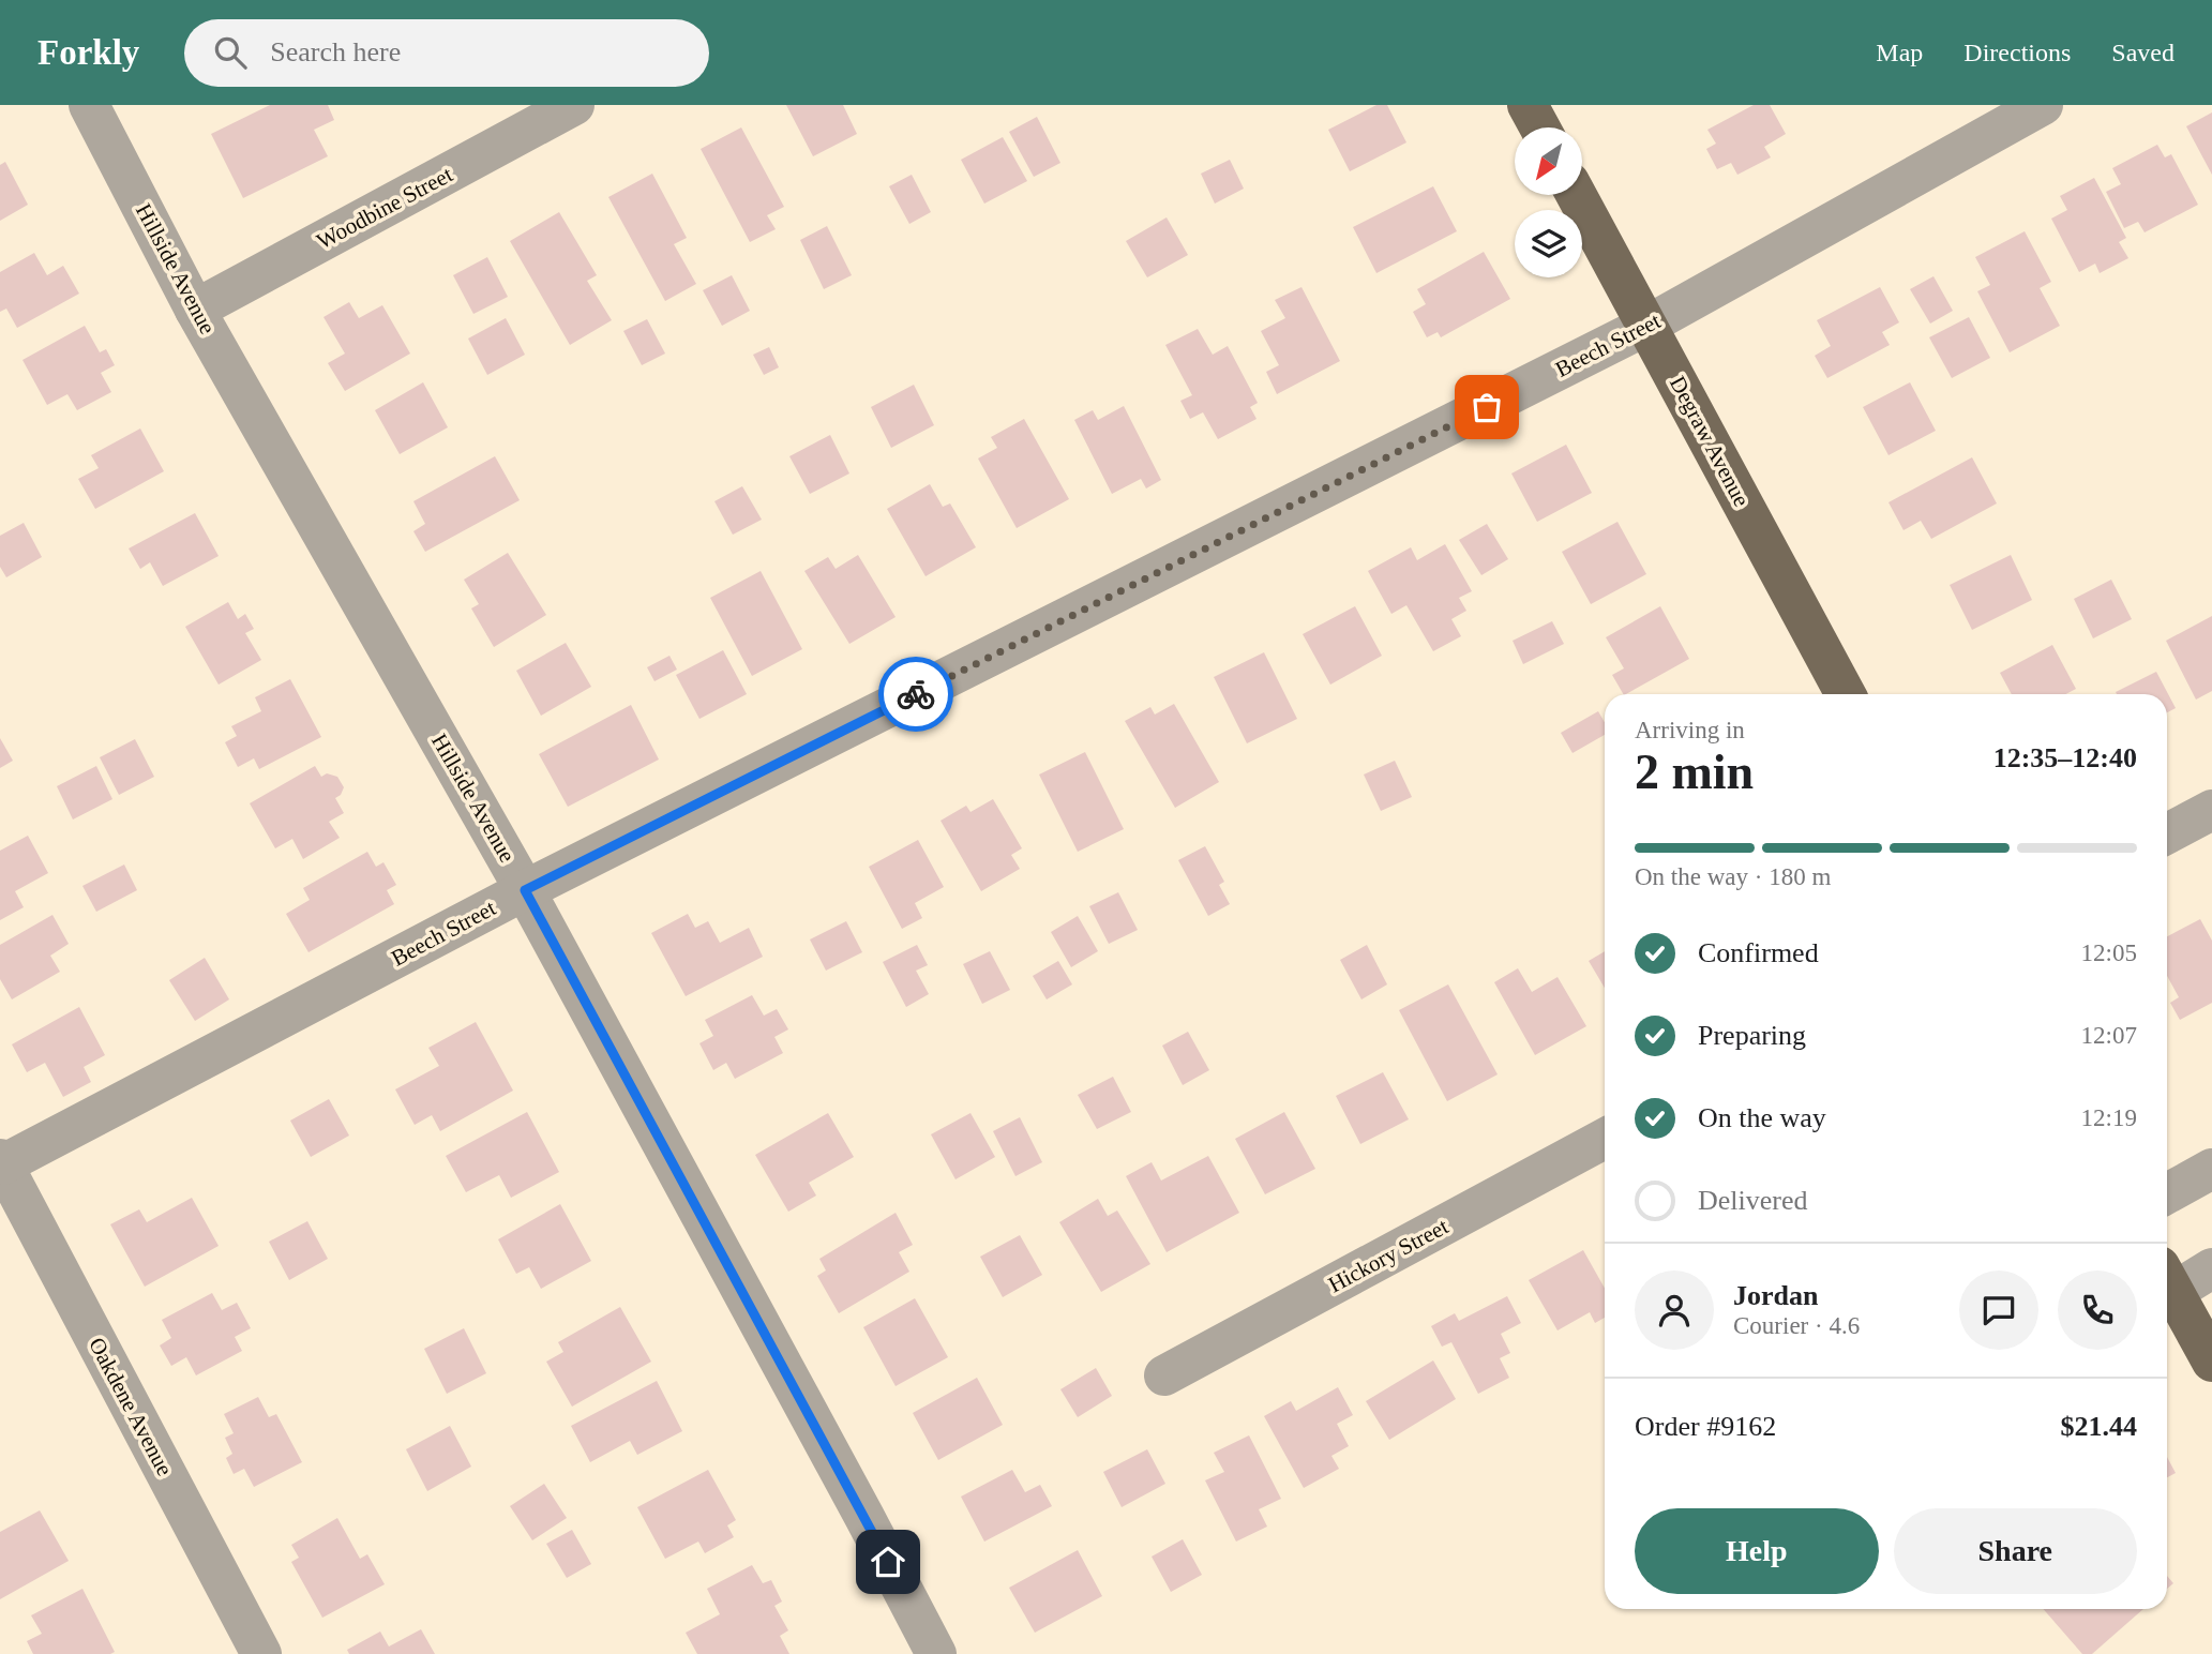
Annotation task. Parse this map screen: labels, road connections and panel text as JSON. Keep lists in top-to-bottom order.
{
  "streets": {
    "main road": ["Degraw Avenue"],
    "street": [
      "Woodbine Street",
      "Hillside Avenue",
      "Beech Street",
      "Hickory Street",
      "Oakdene Avenue"
    ]
  },
  "crossings": [
    ["Woodbine Street", "Hillside Avenue"],
    ["Hillside Avenue", "Beech Street"],
    ["Beech Street", "Degraw Avenue"],
    ["Beech Street", "Oakdene Avenue"]
  ],
  "north": "bottom left",
  "page": {
    "header": "Forkly",
    "search": "Search here",
    "nav": ["Map", "Directions", "Saved"],
    "heading": ["2 min", "Arriving in", "12:35–12:40"],
    "panel": [
      "Jordan",
      "Courier · 4.6",
      "Order #9162",
      "$21.44"
    ],
    "bar": "On the way · 180 m",
    "list": [
      ["Confirmed", "12:05"],
      ["Preparing", "12:07"],
      ["On the way", "12:19"],
      "Delivered"
    ],
    "buttons": ["Help", "Share"]
  }
}
